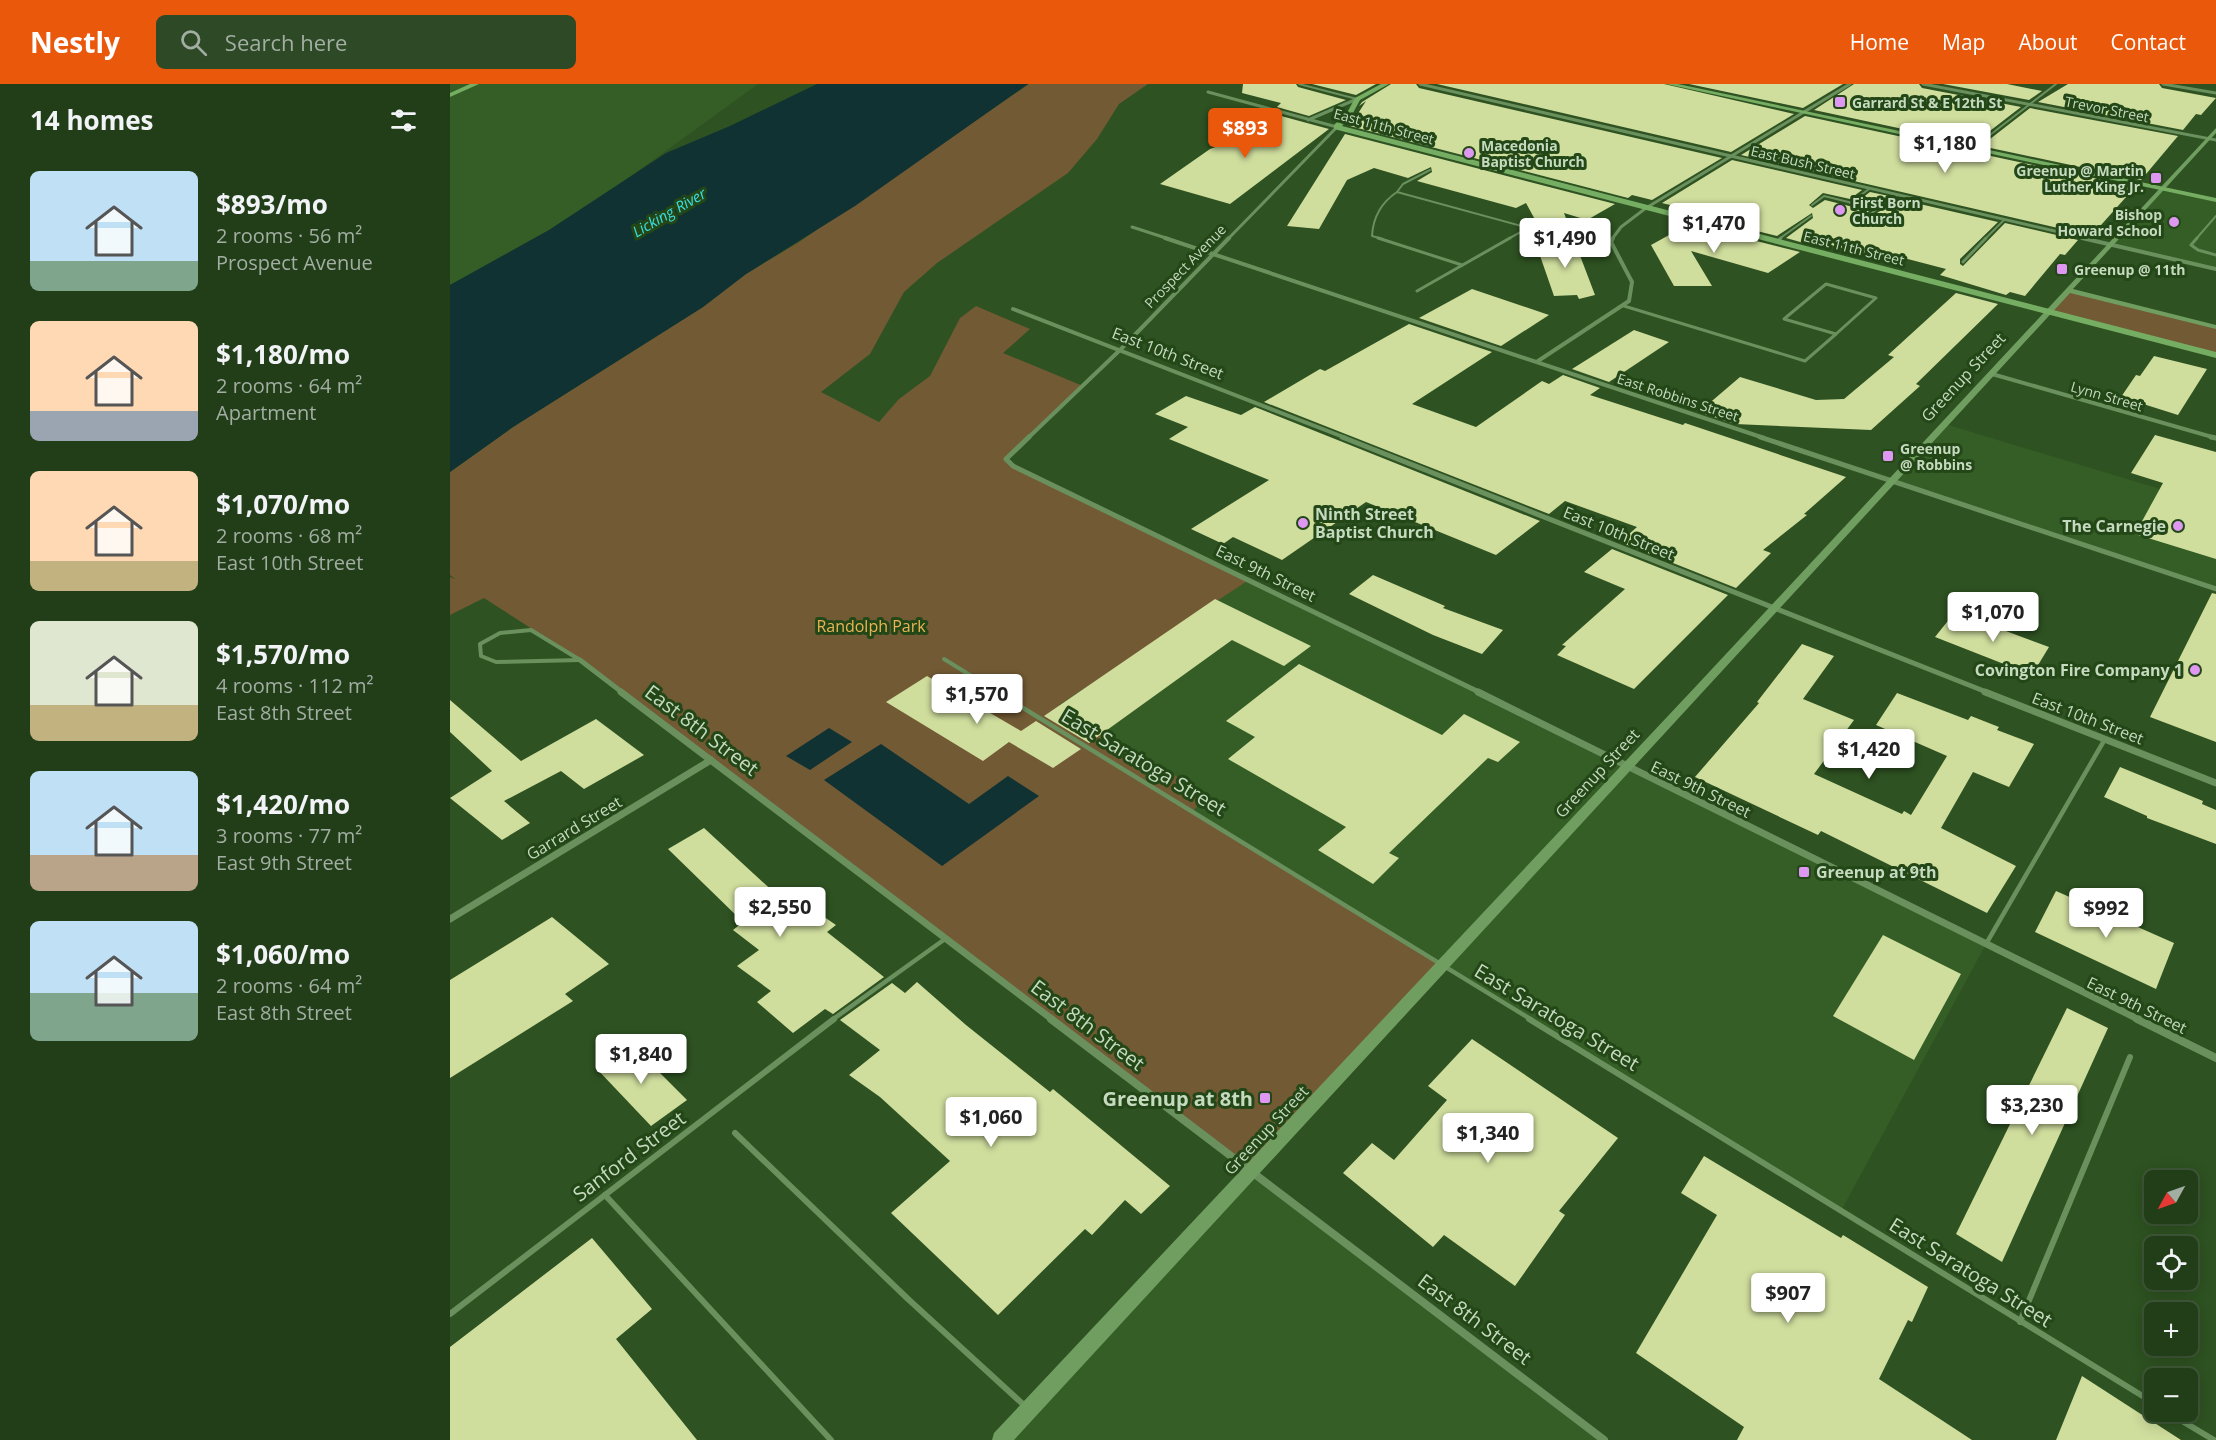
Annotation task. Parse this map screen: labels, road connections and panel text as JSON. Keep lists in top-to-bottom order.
{
  "streets": {
    "main road": ["East 11th Street", "Prospect Avenue", "Greenup Street"],
    "street": [
      "Trevor Street",
      "East Bush Street",
      "East 10th Street",
      "Lynn Street",
      "East Robbins Street",
      "East 9th Street",
      "East 8th Street",
      "Garrard Street"
    ],
    "lane": ["East Saratoga Street", "Sanford Street"]
  },
  "crossings": [
    ["Trevor Street", "Greenup Street"],
    ["East 11th Street", "Prospect Avenue"],
    ["East 11th Street", "Greenup Street"],
    ["East Bush Street", "Greenup Street"],
    ["Prospect Avenue", "East 10th Street"],
    ["Prospect Avenue", "East Robbins Street"],
    ["Prospect Avenue", "East 9th Street"],
    ["East 10th Street", "Greenup Street"],
    ["Greenup Street", "Lynn Street"],
    ["Greenup Street", "East Robbins Street"],
    ["Greenup Street", "East 9th Street"],
    ["Greenup Street", "East 8th Street"],
    ["Greenup Street", "East Saratoga Street"],
    ["East 8th Street", "Garrard Street"],
    ["East 8th Street", "Sanford Street"]
  ],
  "water": ["Licking River"],
  "parks": ["Randolph Park"],
  "places": {
    "transit": [
      "Garrard St & E 12th St",
      "Greenup @ Martin Luther King Jr.",
      "Greenup @ 11th",
      "Greenup @ Robbins",
      "Greenup at 9th",
      "Greenup at 8th"
    ],
    "other": [
      "Macedonia Baptist Church",
      "First Born Church",
      "Bishop Howard School",
      "Ninth Street Baptist Church",
      "The Carnegie",
      "Covington Fire Company 1"
    ]
  },
  "north": "bottom left",
  "page": {
    "header": "Nestly",
    "search": "Search here",
    "nav": [
      "Home",
      "Map",
      "About",
      "Contact"
    ],
    "heading": "14 homes",
    "price": [
      "$893",
      "$1,180",
      "$1,470",
      "$1,490",
      "$1,070",
      "$1,570",
      "$1,420",
      "$2,550",
      "$992",
      "$1,840",
      "$3,230",
      "$1,060",
      "$1,340",
      "$907"
    ],
    "list": [
      {
        "name": "$893/mo",
        "note": "2 rooms · 56 m² · Prospect Avenue"
      },
      {
        "name": "$1,180/mo",
        "note": "2 rooms · 64 m² · Apartment"
      },
      {
        "name": "$1,070/mo",
        "note": "2 rooms · 68 m² · East 10th Street"
      },
      {
        "name": "$1,570/mo",
        "note": "4 rooms · 112 m² · East 8th Street"
      },
      {
        "name": "$1,420/mo",
        "note": "3 rooms · 77 m² · East 9th Street"
      },
      {
        "name": "$1,060/mo",
        "note": "2 rooms · 64 m² · East 8th Street"
      }
    ],
    "map_buttons": ["+", "−"]
  }
}
